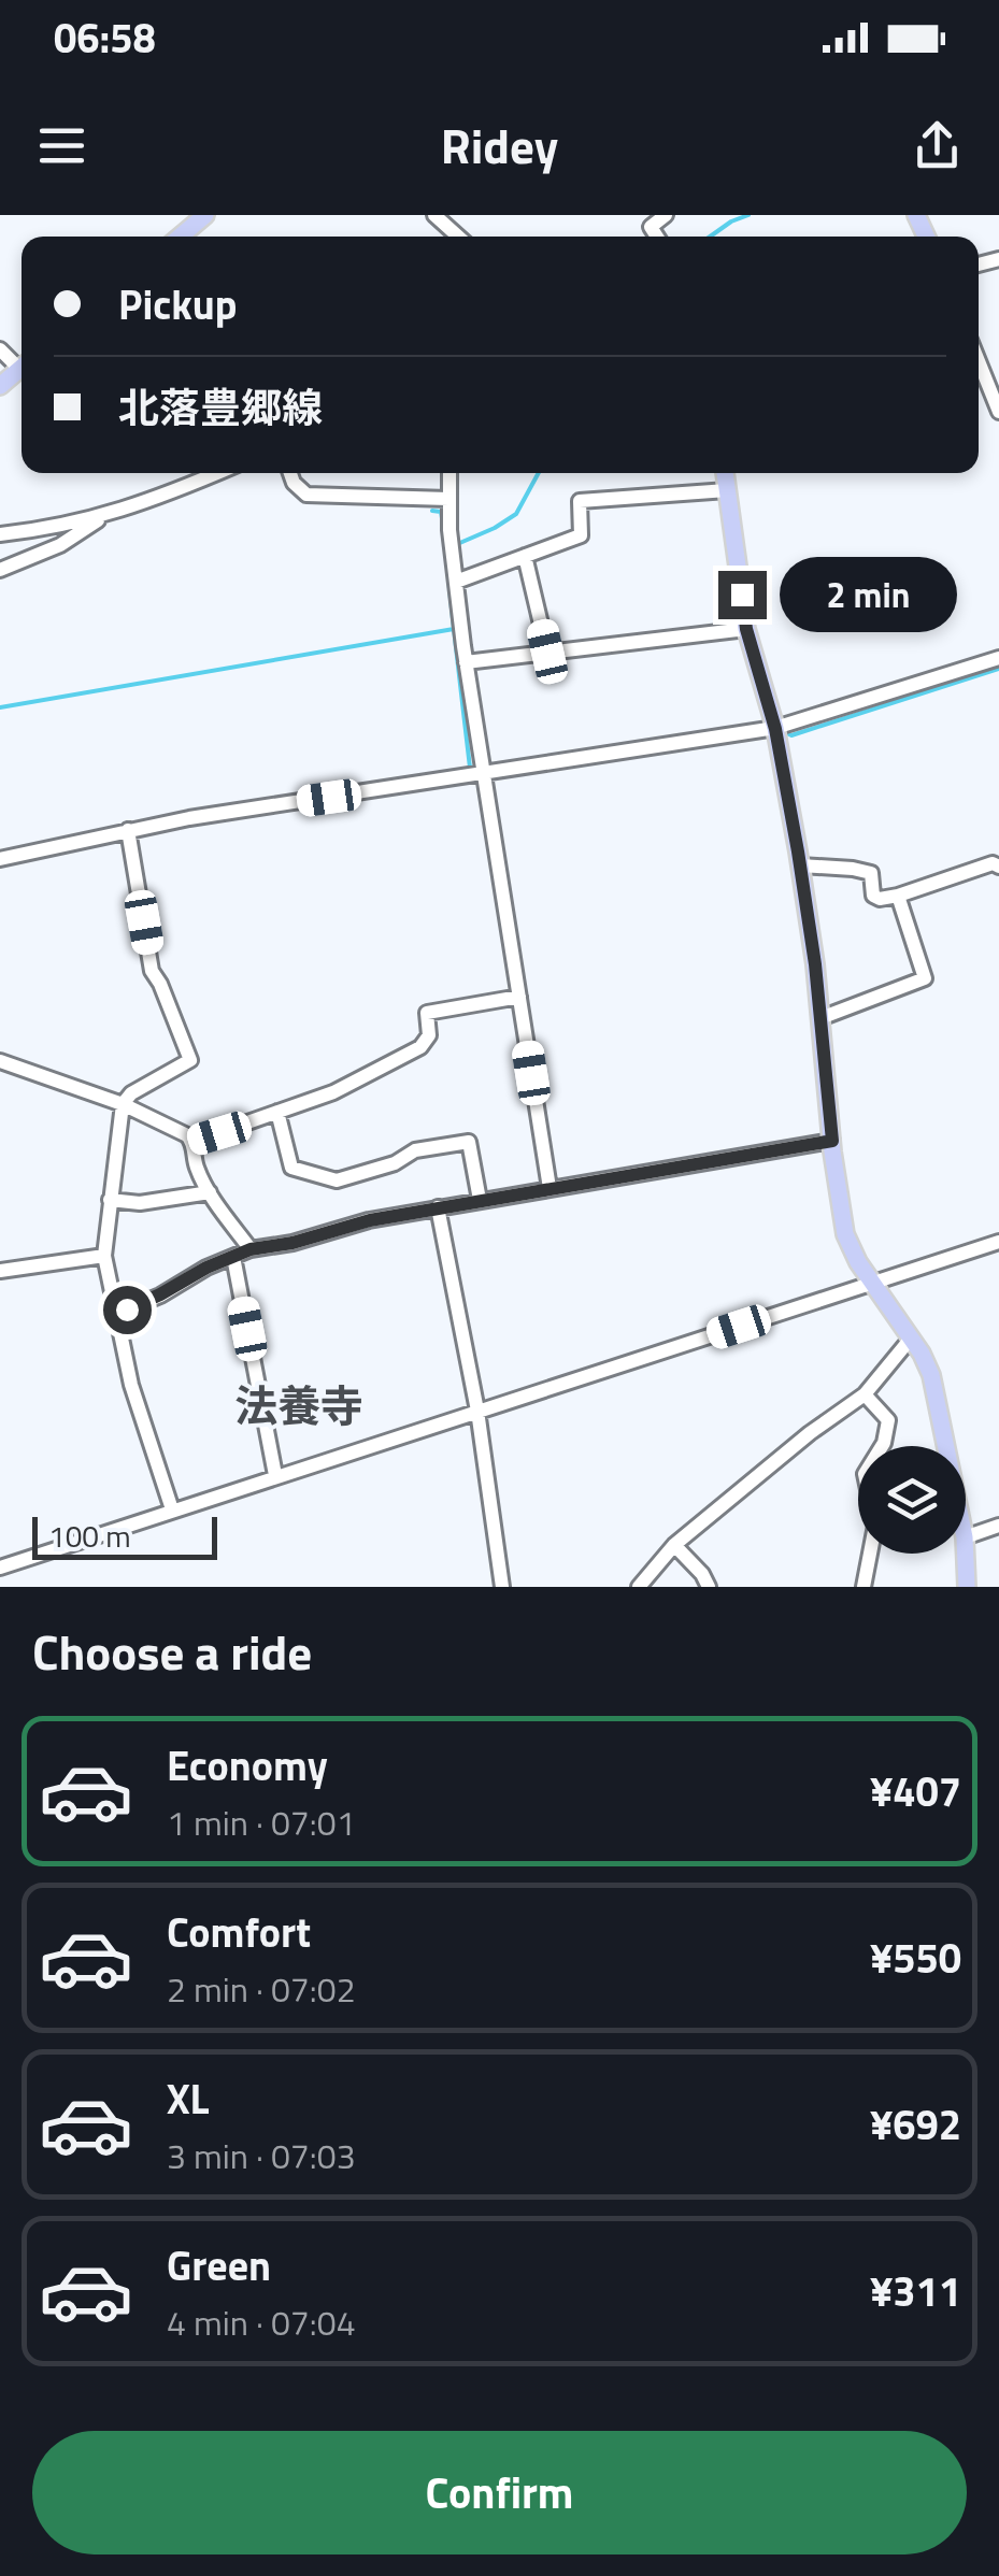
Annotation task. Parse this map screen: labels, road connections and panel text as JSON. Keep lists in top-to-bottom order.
{
  "districts": ["法養寺"],
  "scale_bar": "100 m",
  "page": {
    "status": "06:58",
    "header": "Ridey",
    "banner": ["Pickup", "北落豊郷線"],
    "bubble": "2 min",
    "scale": "100 m",
    "heading": "Choose a ride",
    "list": [
      {
        "name": "Economy",
        "note": "1 min · 07:01",
        "value": "¥407"
      },
      {
        "name": "Comfort",
        "note": "2 min · 07:02",
        "value": "¥550"
      },
      {
        "name": "XL",
        "note": "3 min · 07:03",
        "value": "¥692"
      },
      {
        "name": "Green",
        "note": "4 min · 07:04",
        "value": "¥311"
      }
    ],
    "buttons": "Confirm"
  }
}
